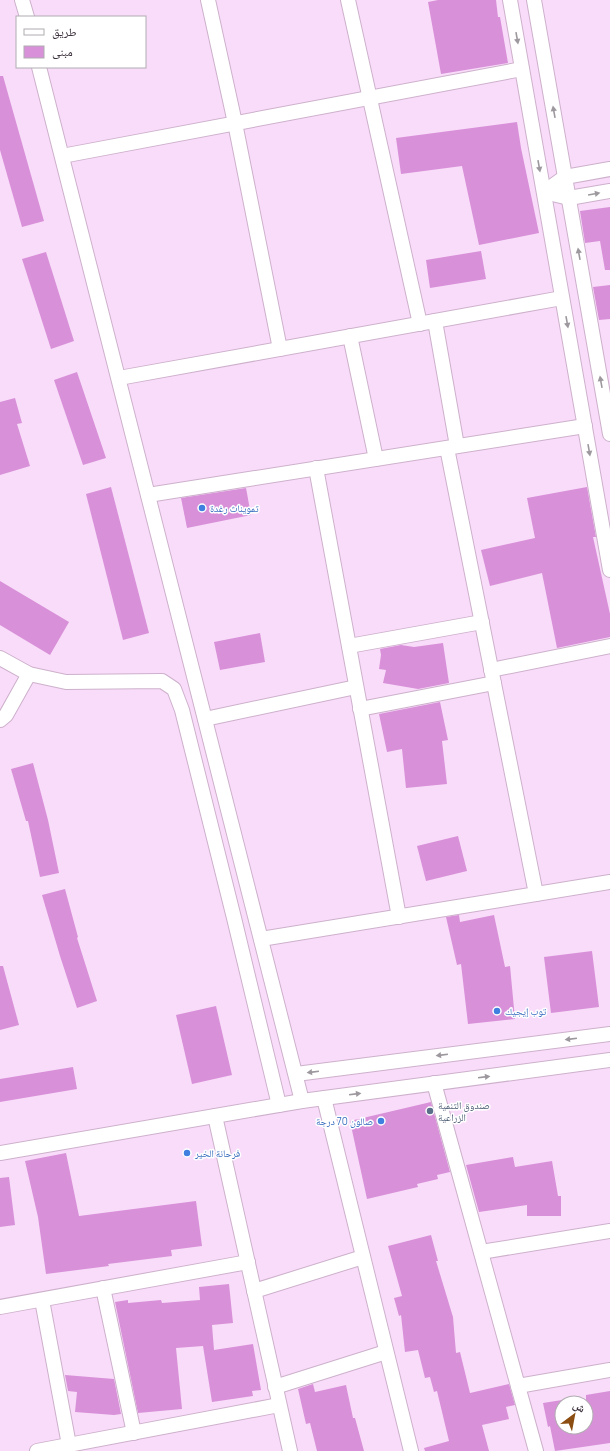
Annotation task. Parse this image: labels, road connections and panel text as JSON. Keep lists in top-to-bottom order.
{
  "places": [
    "تمويناث رغدة",
    "توب إيجيك",
    "صندوق التنمية الزراعية",
    "صالون 70 درجة",
    "فرحانة الخير"
  ],
  "legend": ["طريق", "مبنى"],
  "north": "top right"
}
